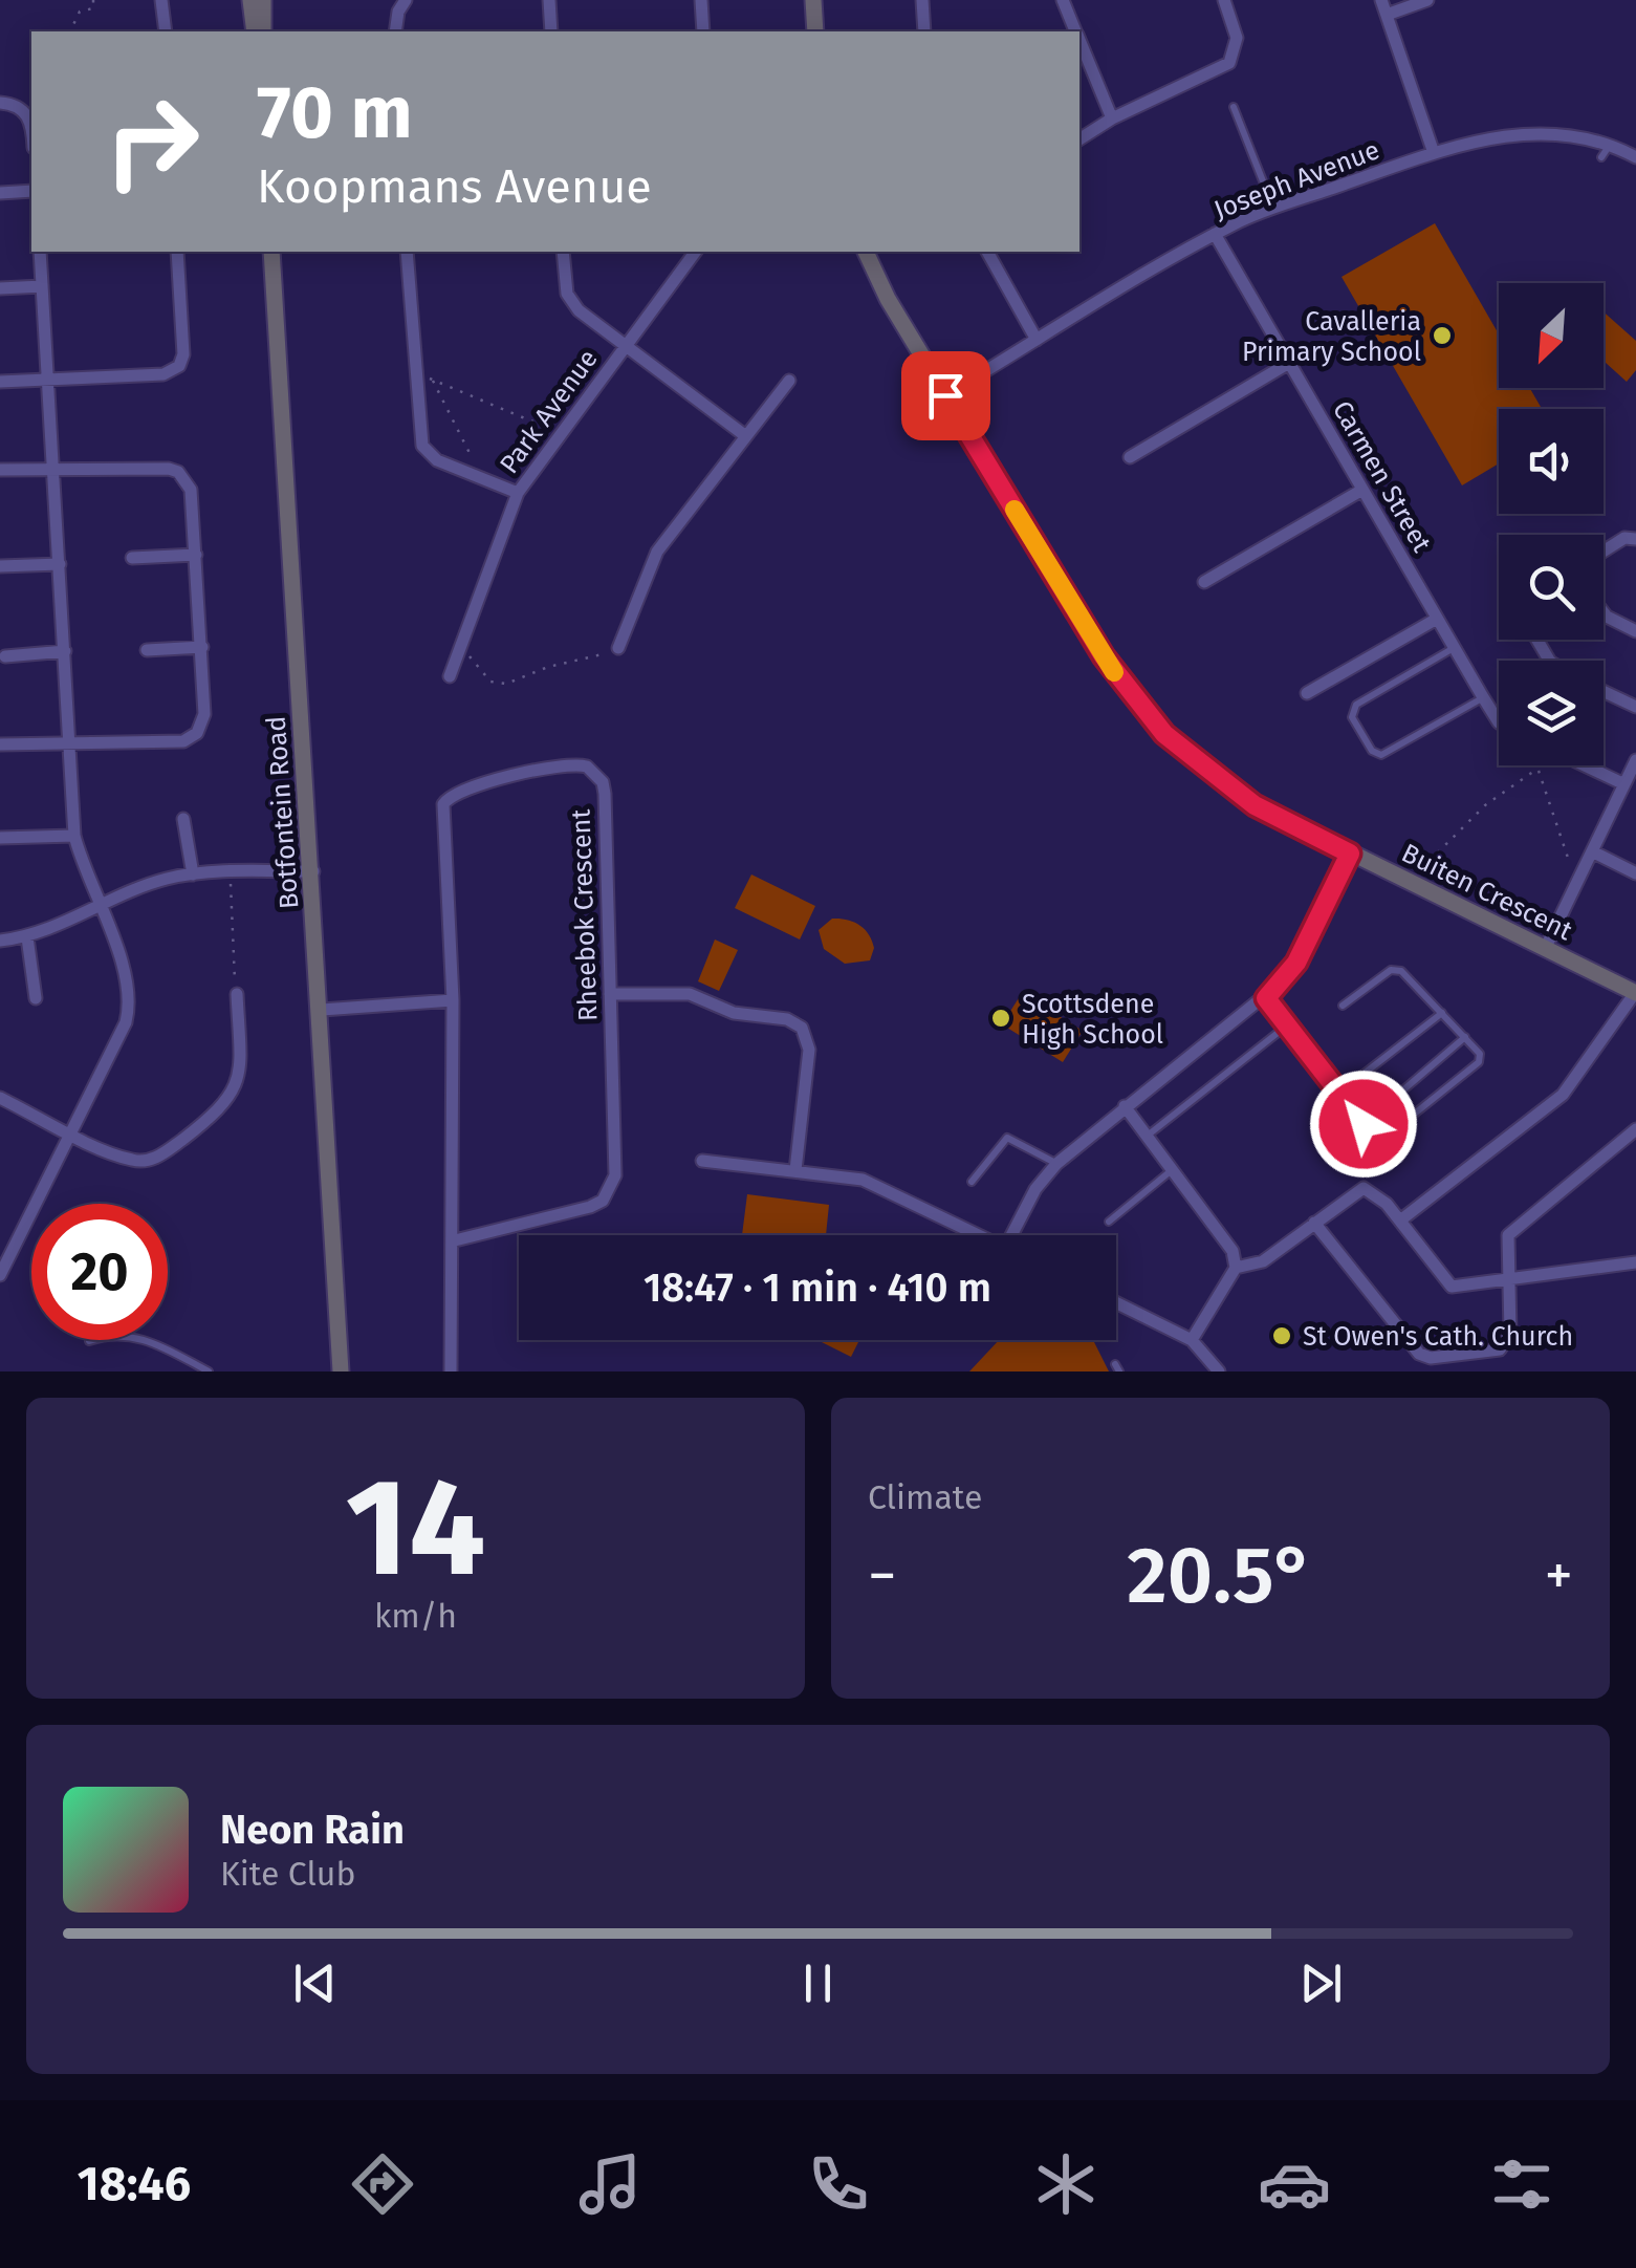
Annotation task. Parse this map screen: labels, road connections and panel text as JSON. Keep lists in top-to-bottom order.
{
  "streets": {
    "main road": ["Botfontein Road", "Buiten Crescent"],
    "street": [
      "Joseph Avenue",
      "Park Avenue",
      "Carmen Street",
      "Rheebok Crescent"
    ]
  },
  "crossings": [
    ["Joseph Avenue", "Carmen Street"],
    ["Joseph Avenue", "Buiten Crescent"]
  ],
  "places": ["Cavalleria Primary School", "Scottsdene High School", "St Owen's Cath. Church"],
  "north": "bottom left",
  "page": {
    "turn": ["70 m", "Koopmans Avenue"],
    "limit": "20",
    "trip": "18:47 · 1 min · 410 m",
    "tile": [
      ["14", "km/h"],
      "Climate"
    ],
    "heat": ["−", "20.5°", "+"],
    "song": ["Neon Rain", "Kite Club"],
    "tabs": "18:46"
  }
}
